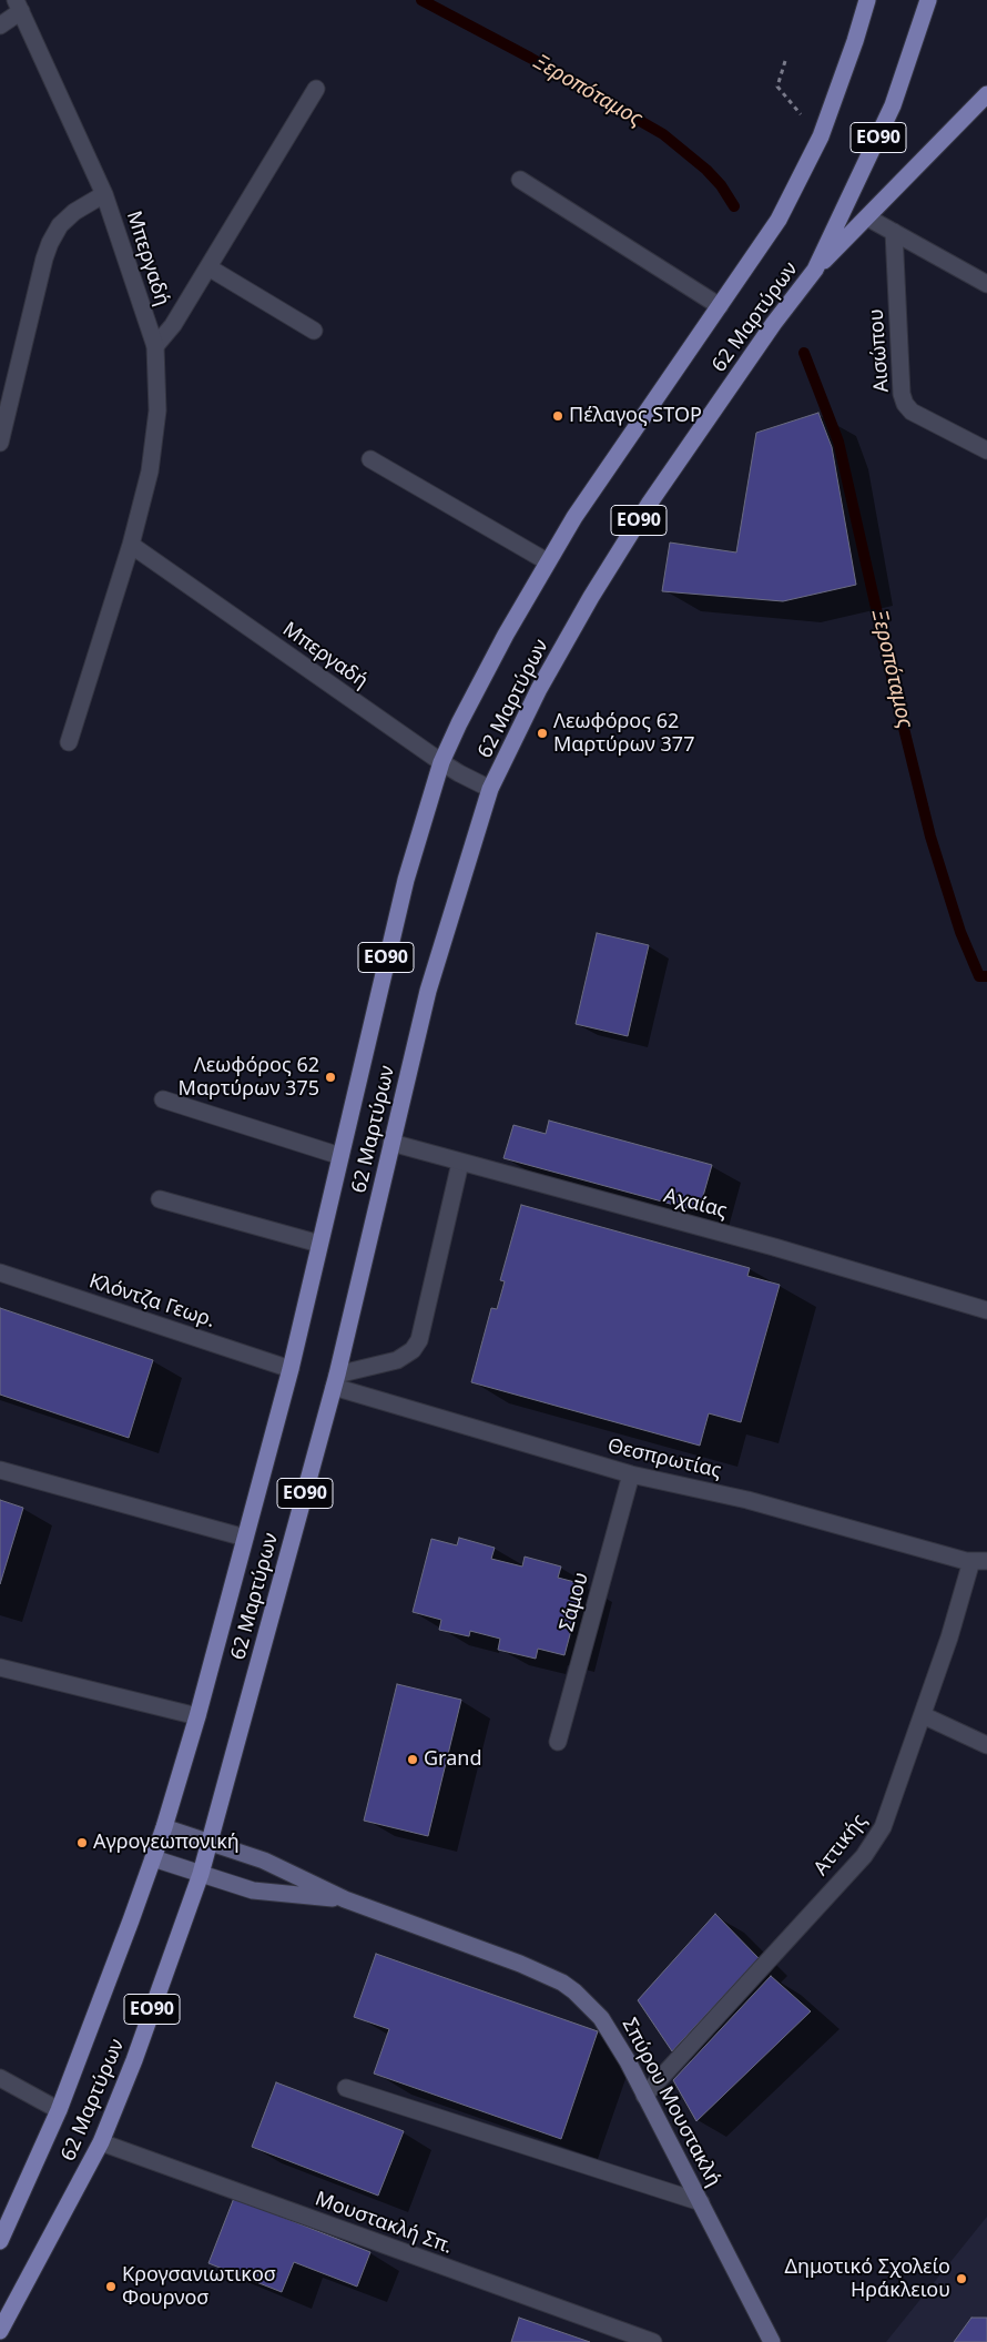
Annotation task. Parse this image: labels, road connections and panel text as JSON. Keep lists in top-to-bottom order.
{
  "streets": {
    "main road": ["ΕΟ90", "62 Μαρτύρων", "Σπύρου Μουστακλή"],
    "street": [
      "Μπεργαδή",
      "Αισώπου",
      "Αχαίας",
      "Κλόντζα Γεωρ.",
      "Θεσπρωτίας",
      "Σάμου",
      "Αττικής",
      "Μουστακλή Σπ."
    ]
  },
  "crossings": [
    ["Μπεργαδή", "62 Μαρτύρων"],
    ["62 Μαρτύρων", "Αχαίας"],
    ["62 Μαρτύρων", "Κλόντζα Γεωρ."],
    ["62 Μαρτύρων", "Θεσπρωτίας"],
    ["62 Μαρτύρων", "Σπύρου Μουστακλή"],
    ["62 Μαρτύρων", "Μουστακλή Σπ."],
    ["Θεσπρωτίας", "Σάμου"],
    ["Θεσπρωτίας", "Αττικής"],
    ["Αττικής", "Σπύρου Μουστακλή"]
  ],
  "water": ["Ξεροπόταμος"],
  "places": [
    "Πέλαγος STOP",
    "Λεωφόρος 62 Μαρτύρων 377",
    "Λεωφόρος 62 Μαρτύρων 375",
    "Grand",
    "Αγρογεωπονική",
    "Δημοτικό Σχολείο Ηράκλειου",
    "Κρογσανιωτικοσ Φουρνοσ"
  ]
}
